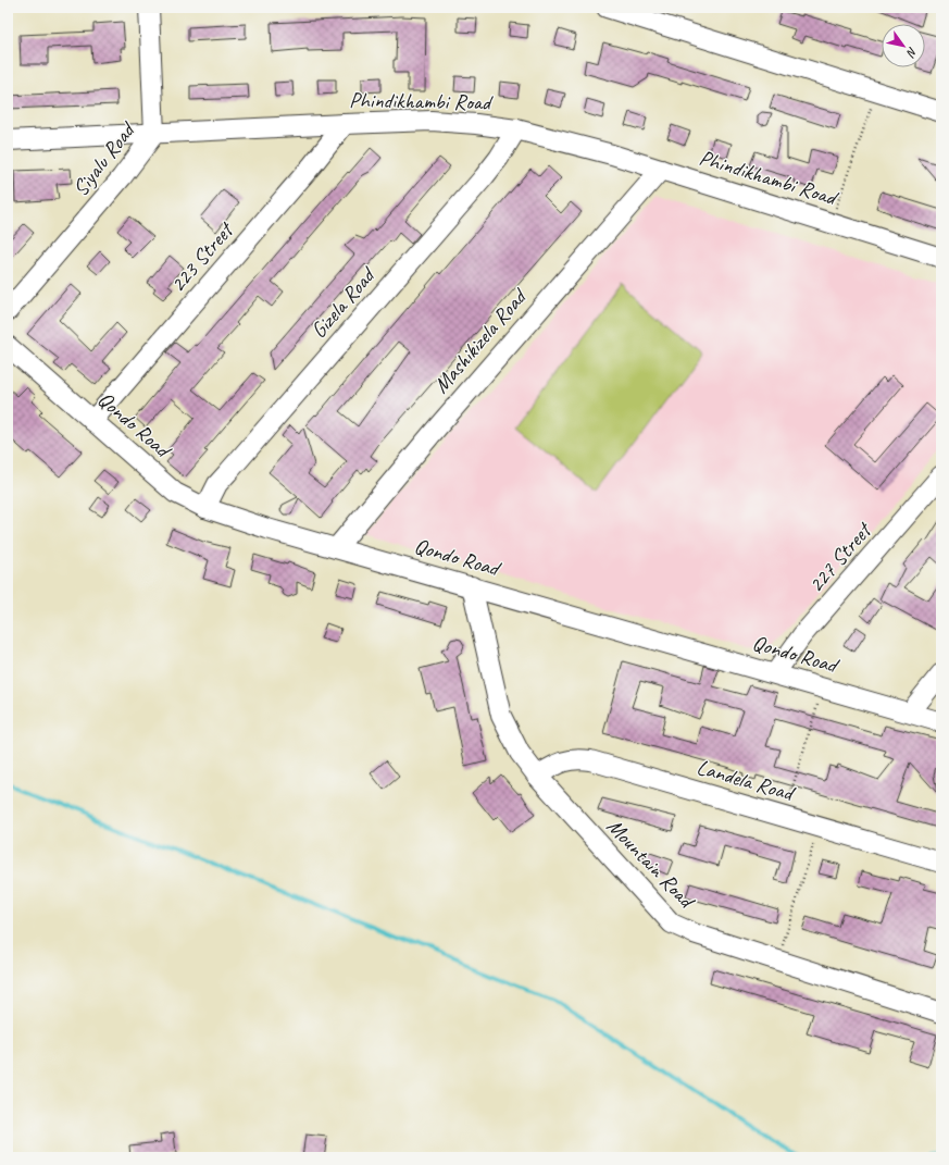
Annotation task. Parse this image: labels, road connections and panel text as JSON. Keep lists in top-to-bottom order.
{
  "streets": {
    "street": [
      "Phindikhambi Road",
      "Siyalu Road",
      "223 Street",
      "Gizela Road",
      "Mashikizela Road",
      "Qondo Road",
      "227 Street",
      "Landela Road",
      "Mountain Road"
    ]
  },
  "crossings": [
    ["Phindikhambi Road", "Siyalu Road"],
    ["Phindikhambi Road", "223 Street"],
    ["Phindikhambi Road", "Gizela Road"],
    ["Phindikhambi Road", "Mashikizela Road"],
    ["223 Street", "Qondo Road"],
    ["Gizela Road", "Qondo Road"],
    ["Mashikizela Road", "Qondo Road"],
    ["Qondo Road", "227 Street"],
    ["Qondo Road", "Mountain Road"],
    ["Landela Road", "Mountain Road"]
  ],
  "north": "bottom right"
}
